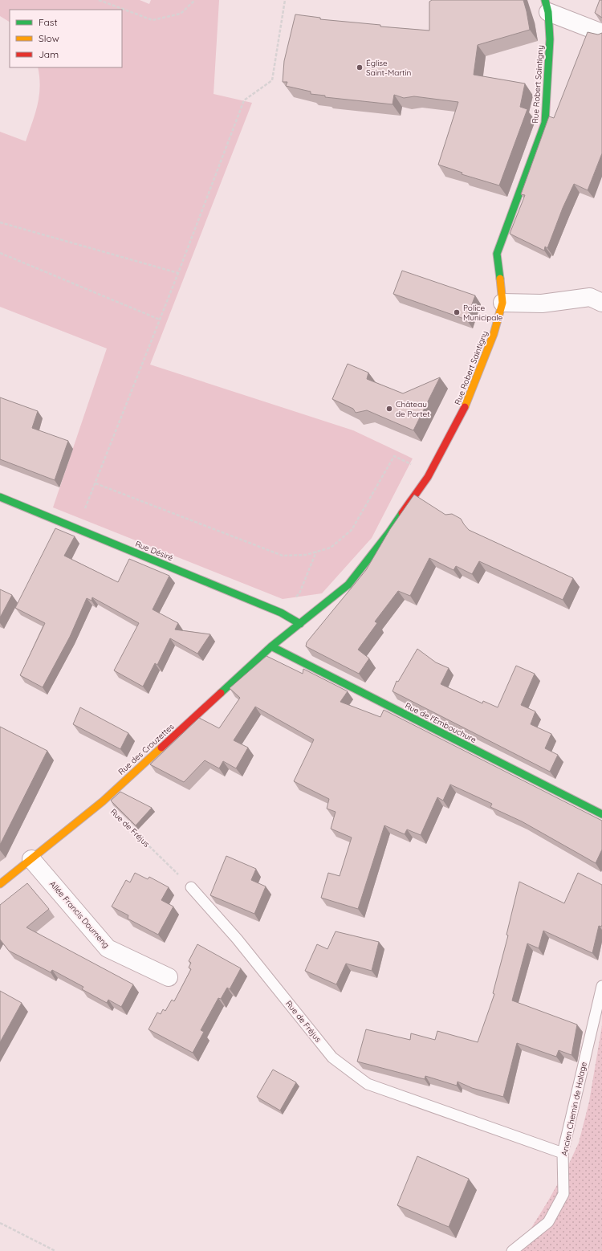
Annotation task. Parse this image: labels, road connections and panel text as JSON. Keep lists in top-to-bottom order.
{
  "streets": {
    "street": [
      "Rue Robert Saintigny",
      "Rue Désiré",
      "Rue de l'Embouchure",
      "Rue des Crouzettes",
      "Allée Francis Doumeng"
    ],
    "lane": ["Rue de Fréjus", "Ancien Chemin de Halage"]
  },
  "crossings": [
    ["Rue Robert Saintigny", "Rue Désiré"],
    ["Rue Robert Saintigny", "Rue des Crouzettes"],
    ["Rue Désiré", "Rue des Crouzettes"],
    ["Rue de l'Embouchure", "Rue des Crouzettes"],
    ["Rue des Crouzettes", "Rue de Fréjus"],
    ["Rue des Crouzettes", "Allée Francis Doumeng"],
    ["Rue de Fréjus", "Ancien Chemin de Halage"]
  ],
  "places": ["Église Saint-Martin", "Police Municipale", "Château de Portet"],
  "legend": ["Fast", "Slow", "Jam"]
}
